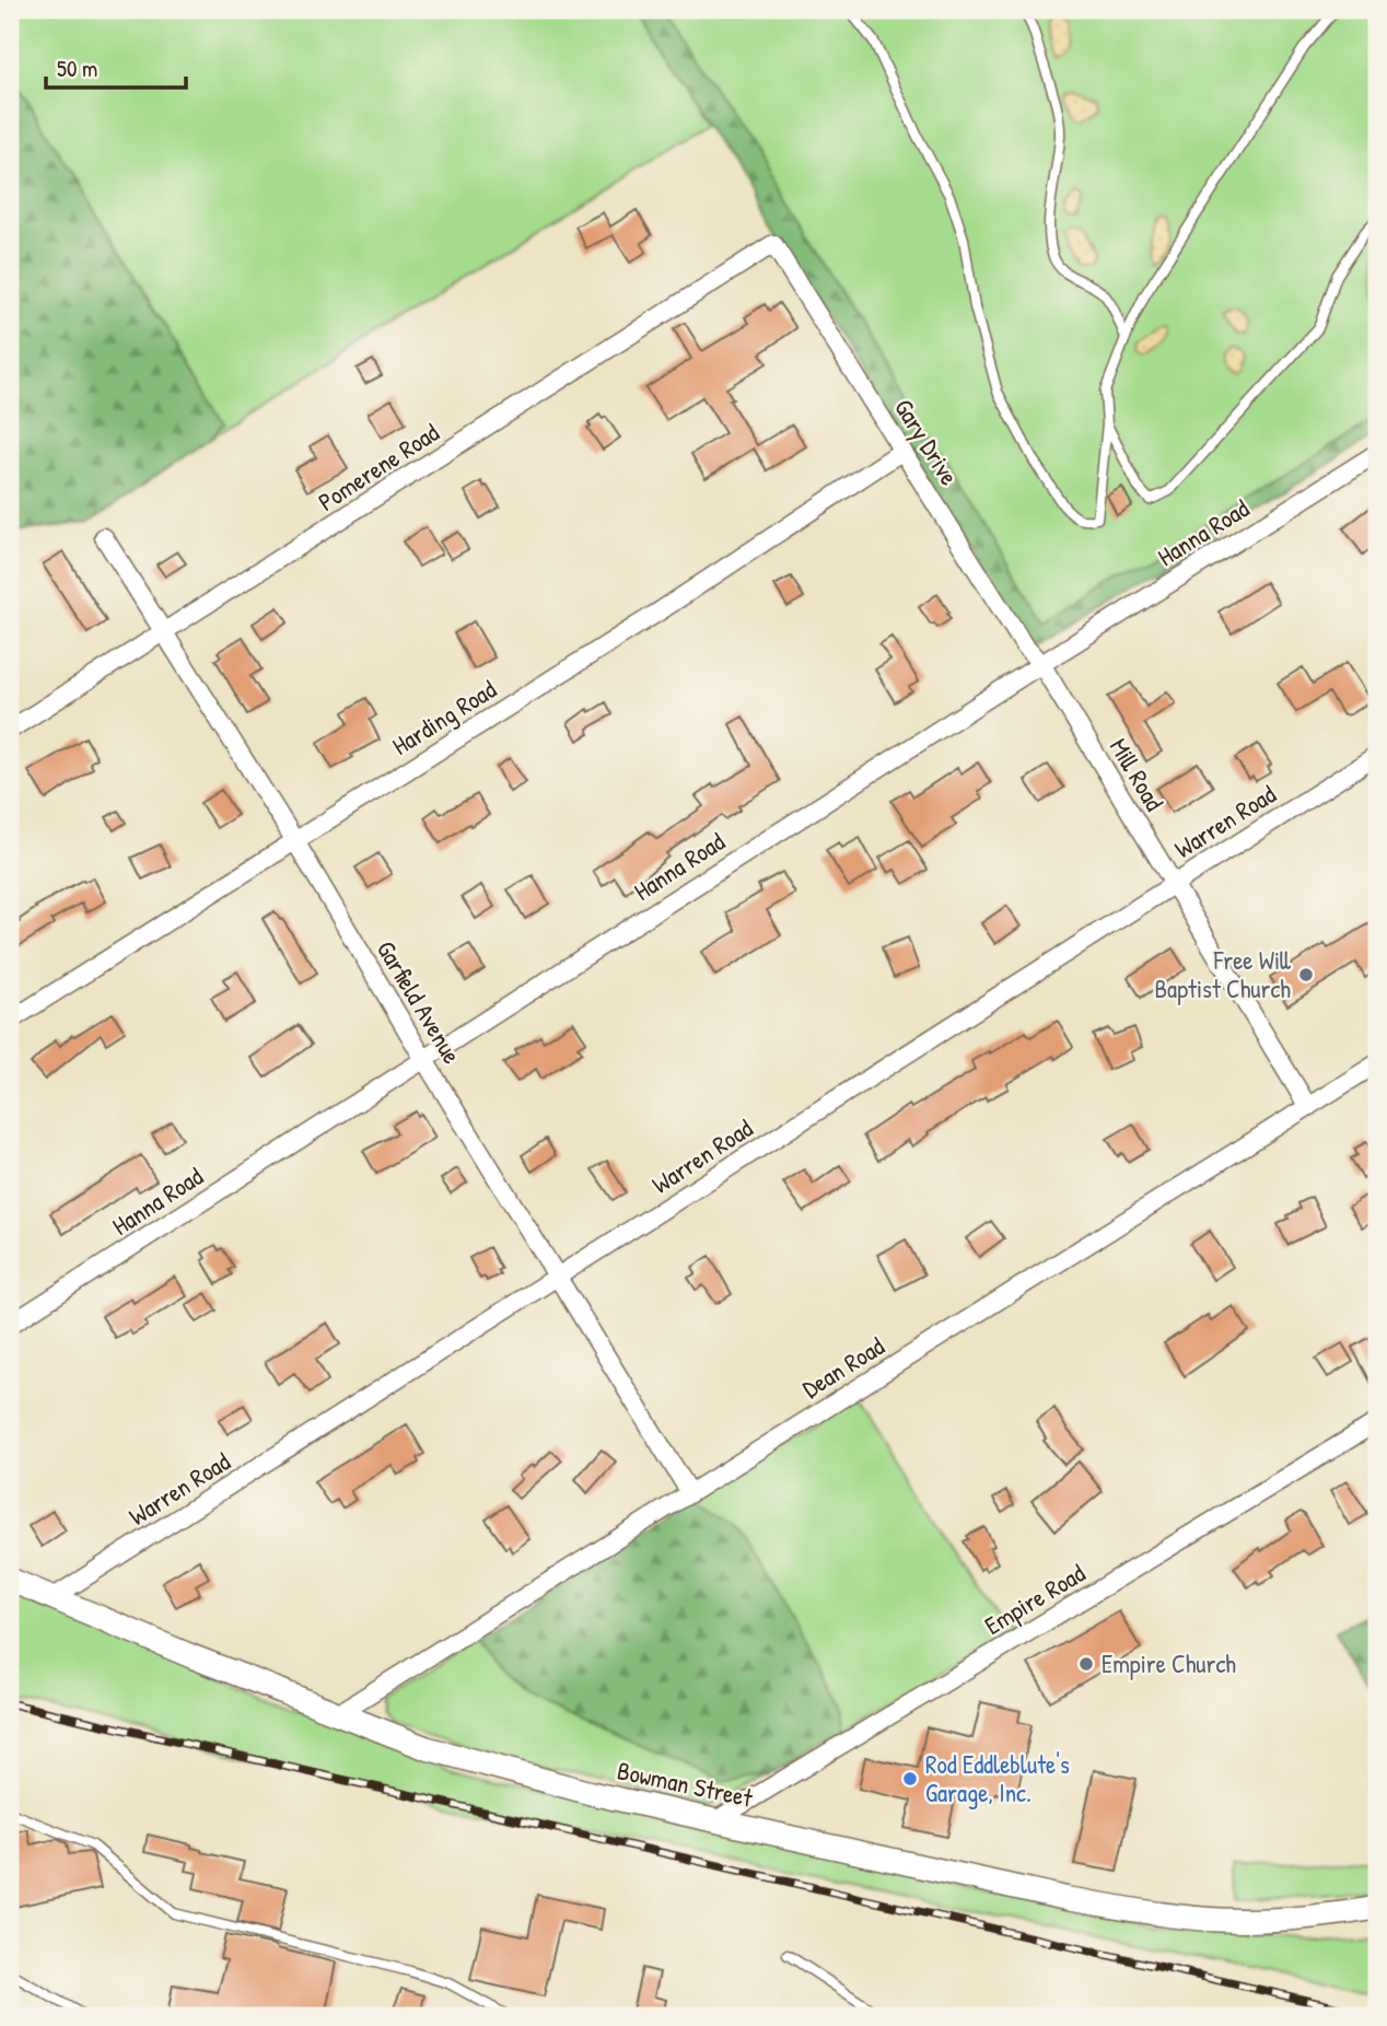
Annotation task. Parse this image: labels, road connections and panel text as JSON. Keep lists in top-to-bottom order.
{
  "streets": {
    "street": [
      "Gary Drive",
      "Pomerene Road",
      "Hanna Road",
      "Harding Road",
      "Mill Road",
      "Warren Road",
      "Garfield Avenue",
      "Dean Road",
      "Empire Road",
      "Bowman Street"
    ]
  },
  "crossings": [
    ["Gary Drive", "Pomerene Road"],
    ["Gary Drive", "Hanna Road"],
    ["Gary Drive", "Harding Road"],
    ["Gary Drive", "Mill Road"],
    ["Pomerene Road", "Garfield Avenue"],
    ["Hanna Road", "Mill Road"],
    ["Hanna Road", "Garfield Avenue"],
    ["Harding Road", "Garfield Avenue"],
    ["Mill Road", "Warren Road"],
    ["Mill Road", "Dean Road"],
    ["Warren Road", "Garfield Avenue"],
    ["Warren Road", "Bowman Street"],
    ["Garfield Avenue", "Dean Road"],
    ["Dean Road", "Bowman Street"],
    ["Empire Road", "Bowman Street"]
  ],
  "places": ["Free Will Baptist Church", "Empire Church", "Rod Eddleblute's Garage, Inc."],
  "scale_bar": "50 m"
}
